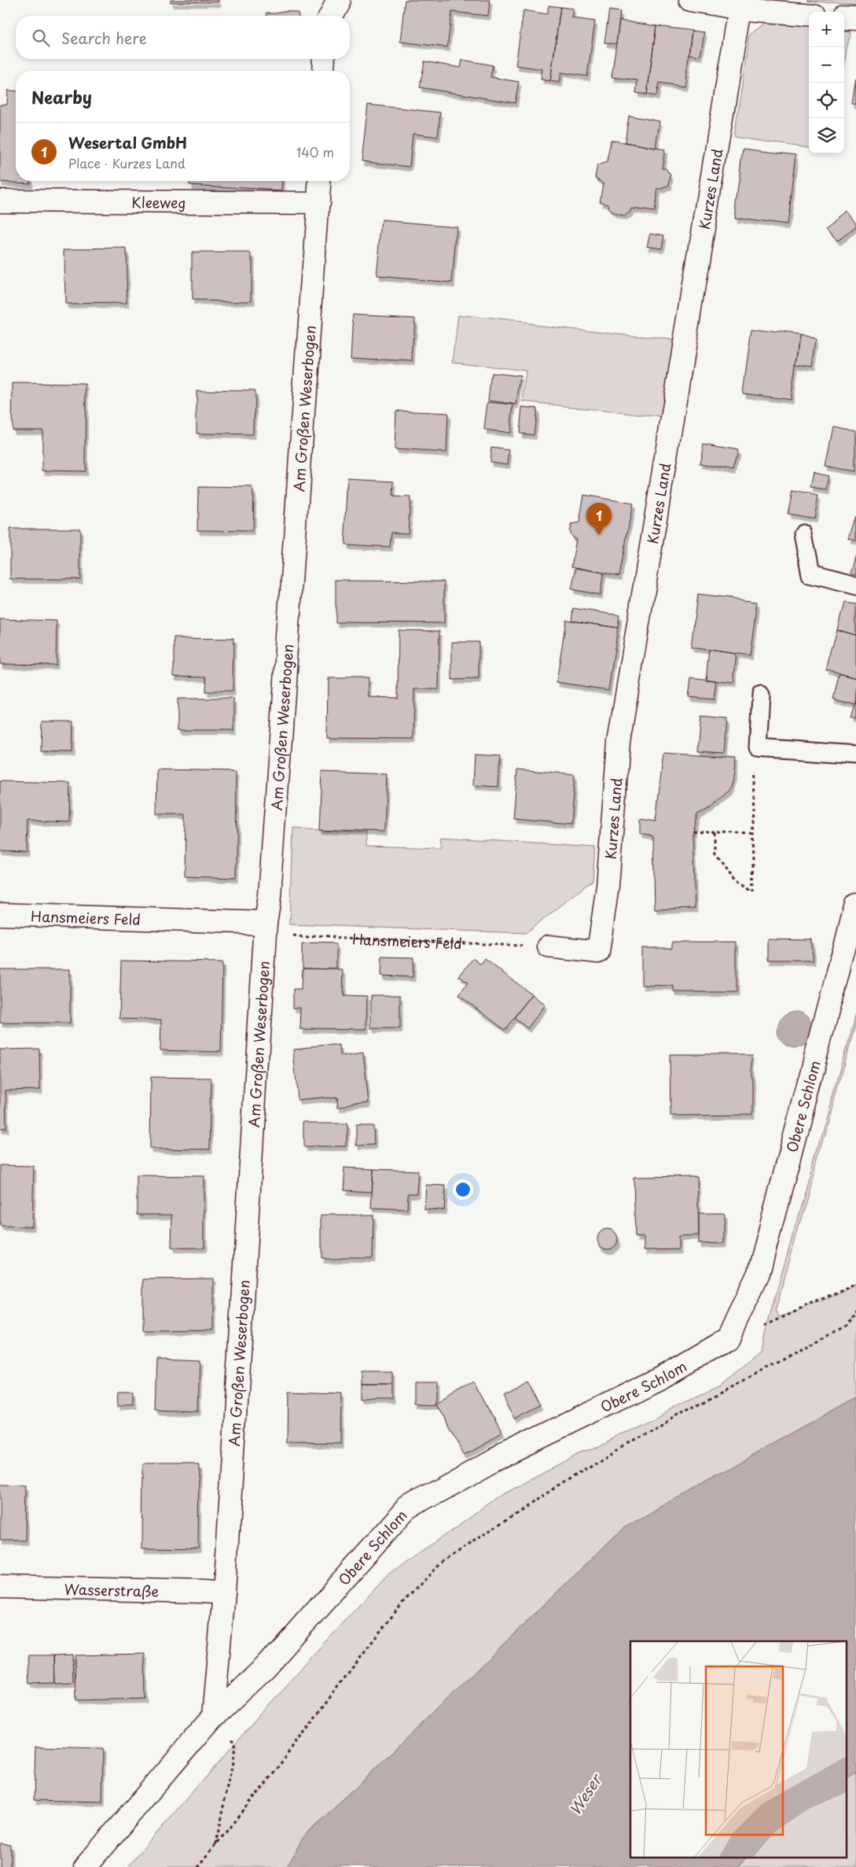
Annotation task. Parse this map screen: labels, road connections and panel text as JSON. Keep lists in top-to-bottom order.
{
  "streets": {
    "street": [
      "Kurzes Land",
      "Kleeweg",
      "Am Großen Weserbogen",
      "Hansmeiers Feld",
      "Obere Schlom",
      "Wasserstraße"
    ]
  },
  "crossings": [
    ["Kurzes Land", "Hansmeiers Feld"],
    ["Kleeweg", "Am Großen Weserbogen"],
    ["Am Großen Weserbogen", "Hansmeiers Feld"],
    ["Am Großen Weserbogen", "Obere Schlom"],
    ["Am Großen Weserbogen", "Wasserstraße"]
  ],
  "water": ["Weser"],
  "page": {
    "map_buttons": ["+", "−"],
    "search": "Search here",
    "heading": "Nearby",
    "list": [
      {
        "mark": "1",
        "name": "Wesertal GmbH",
        "note": "Place · Kurzes Land",
        "value": "140 m"
      }
    ],
    "pins": "1"
  }
}
